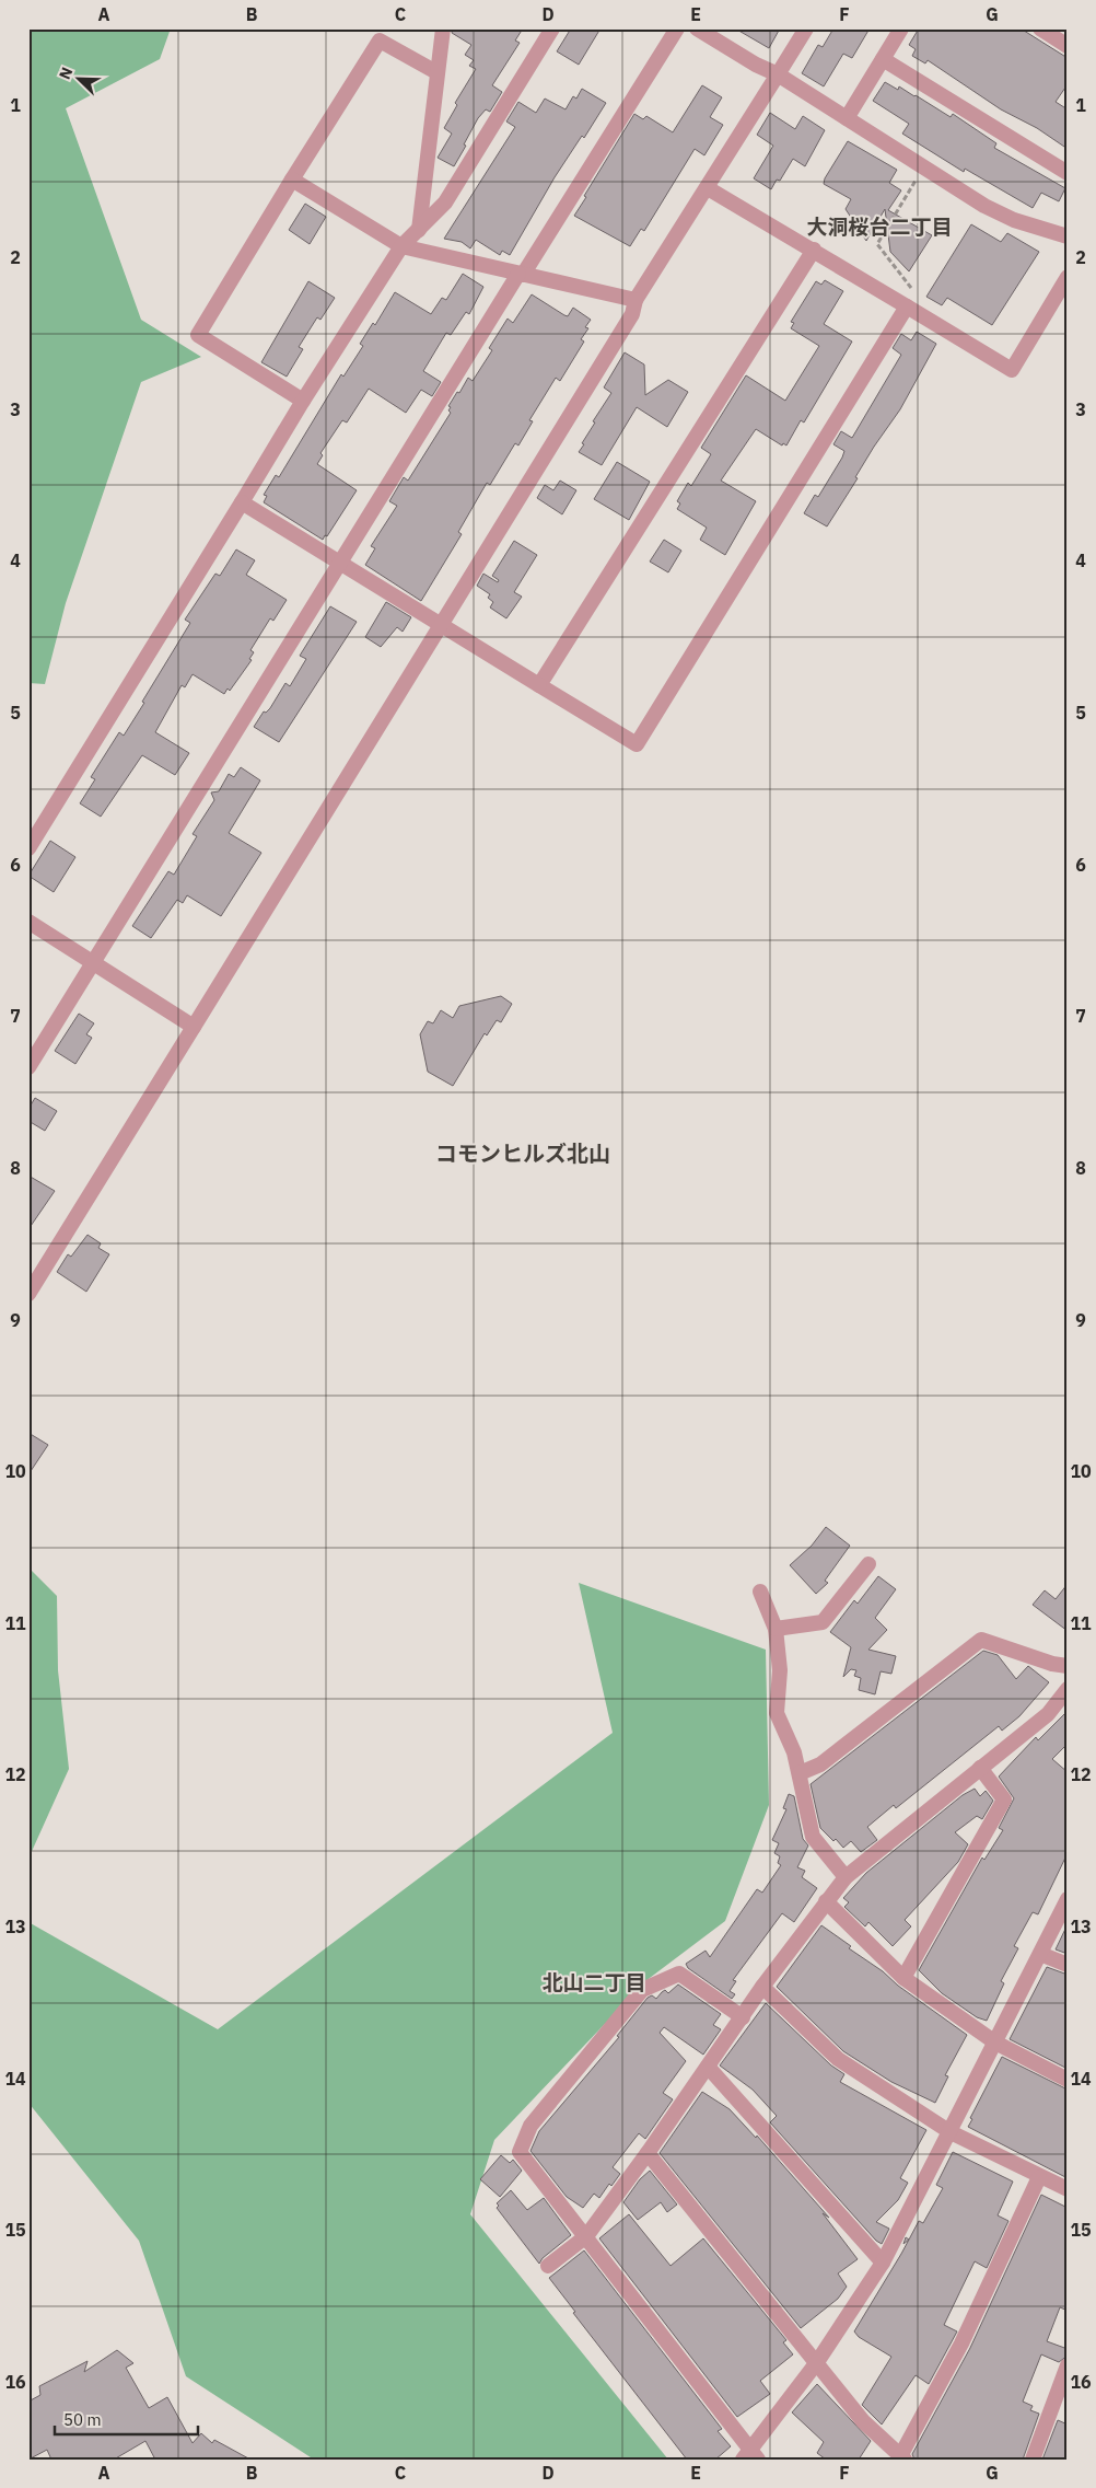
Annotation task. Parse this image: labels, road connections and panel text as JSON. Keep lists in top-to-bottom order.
{
  "districts": ["大洞桜台二丁目", "コモンヒルズ北山", "北山二丁目"],
  "scale_bar": "50 m",
  "north": "top left",
  "grid": {
    "columns": [
      "A",
      "B",
      "C",
      "D",
      "E",
      "F",
      "G"
    ],
    "rows": [
      "1",
      "2",
      "3",
      "4",
      "5",
      "6",
      "7",
      "8",
      "9",
      "10",
      "11",
      "12",
      "13",
      "14",
      "15",
      "16"
    ]
  }
}
